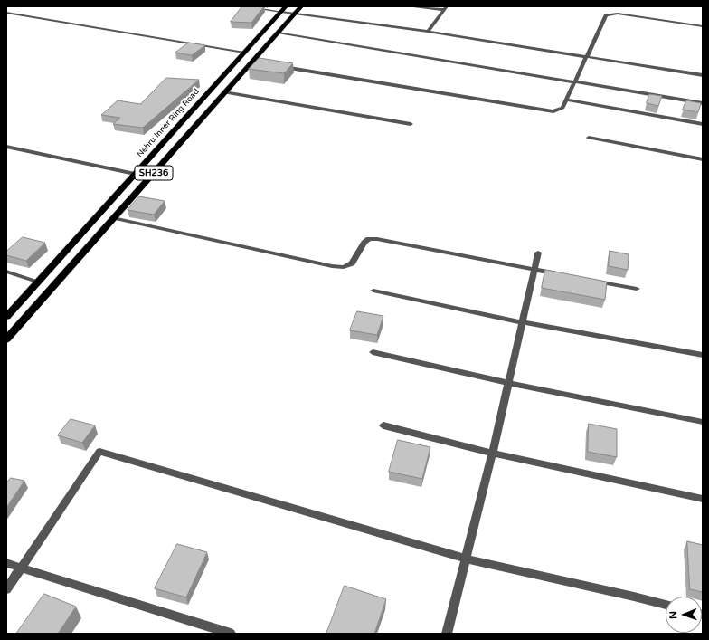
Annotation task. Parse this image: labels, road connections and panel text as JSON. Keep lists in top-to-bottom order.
{
  "streets": {
    "main road": ["Nehru Inner Ring Road", "SH236"]
  },
  "north": "left"
}
